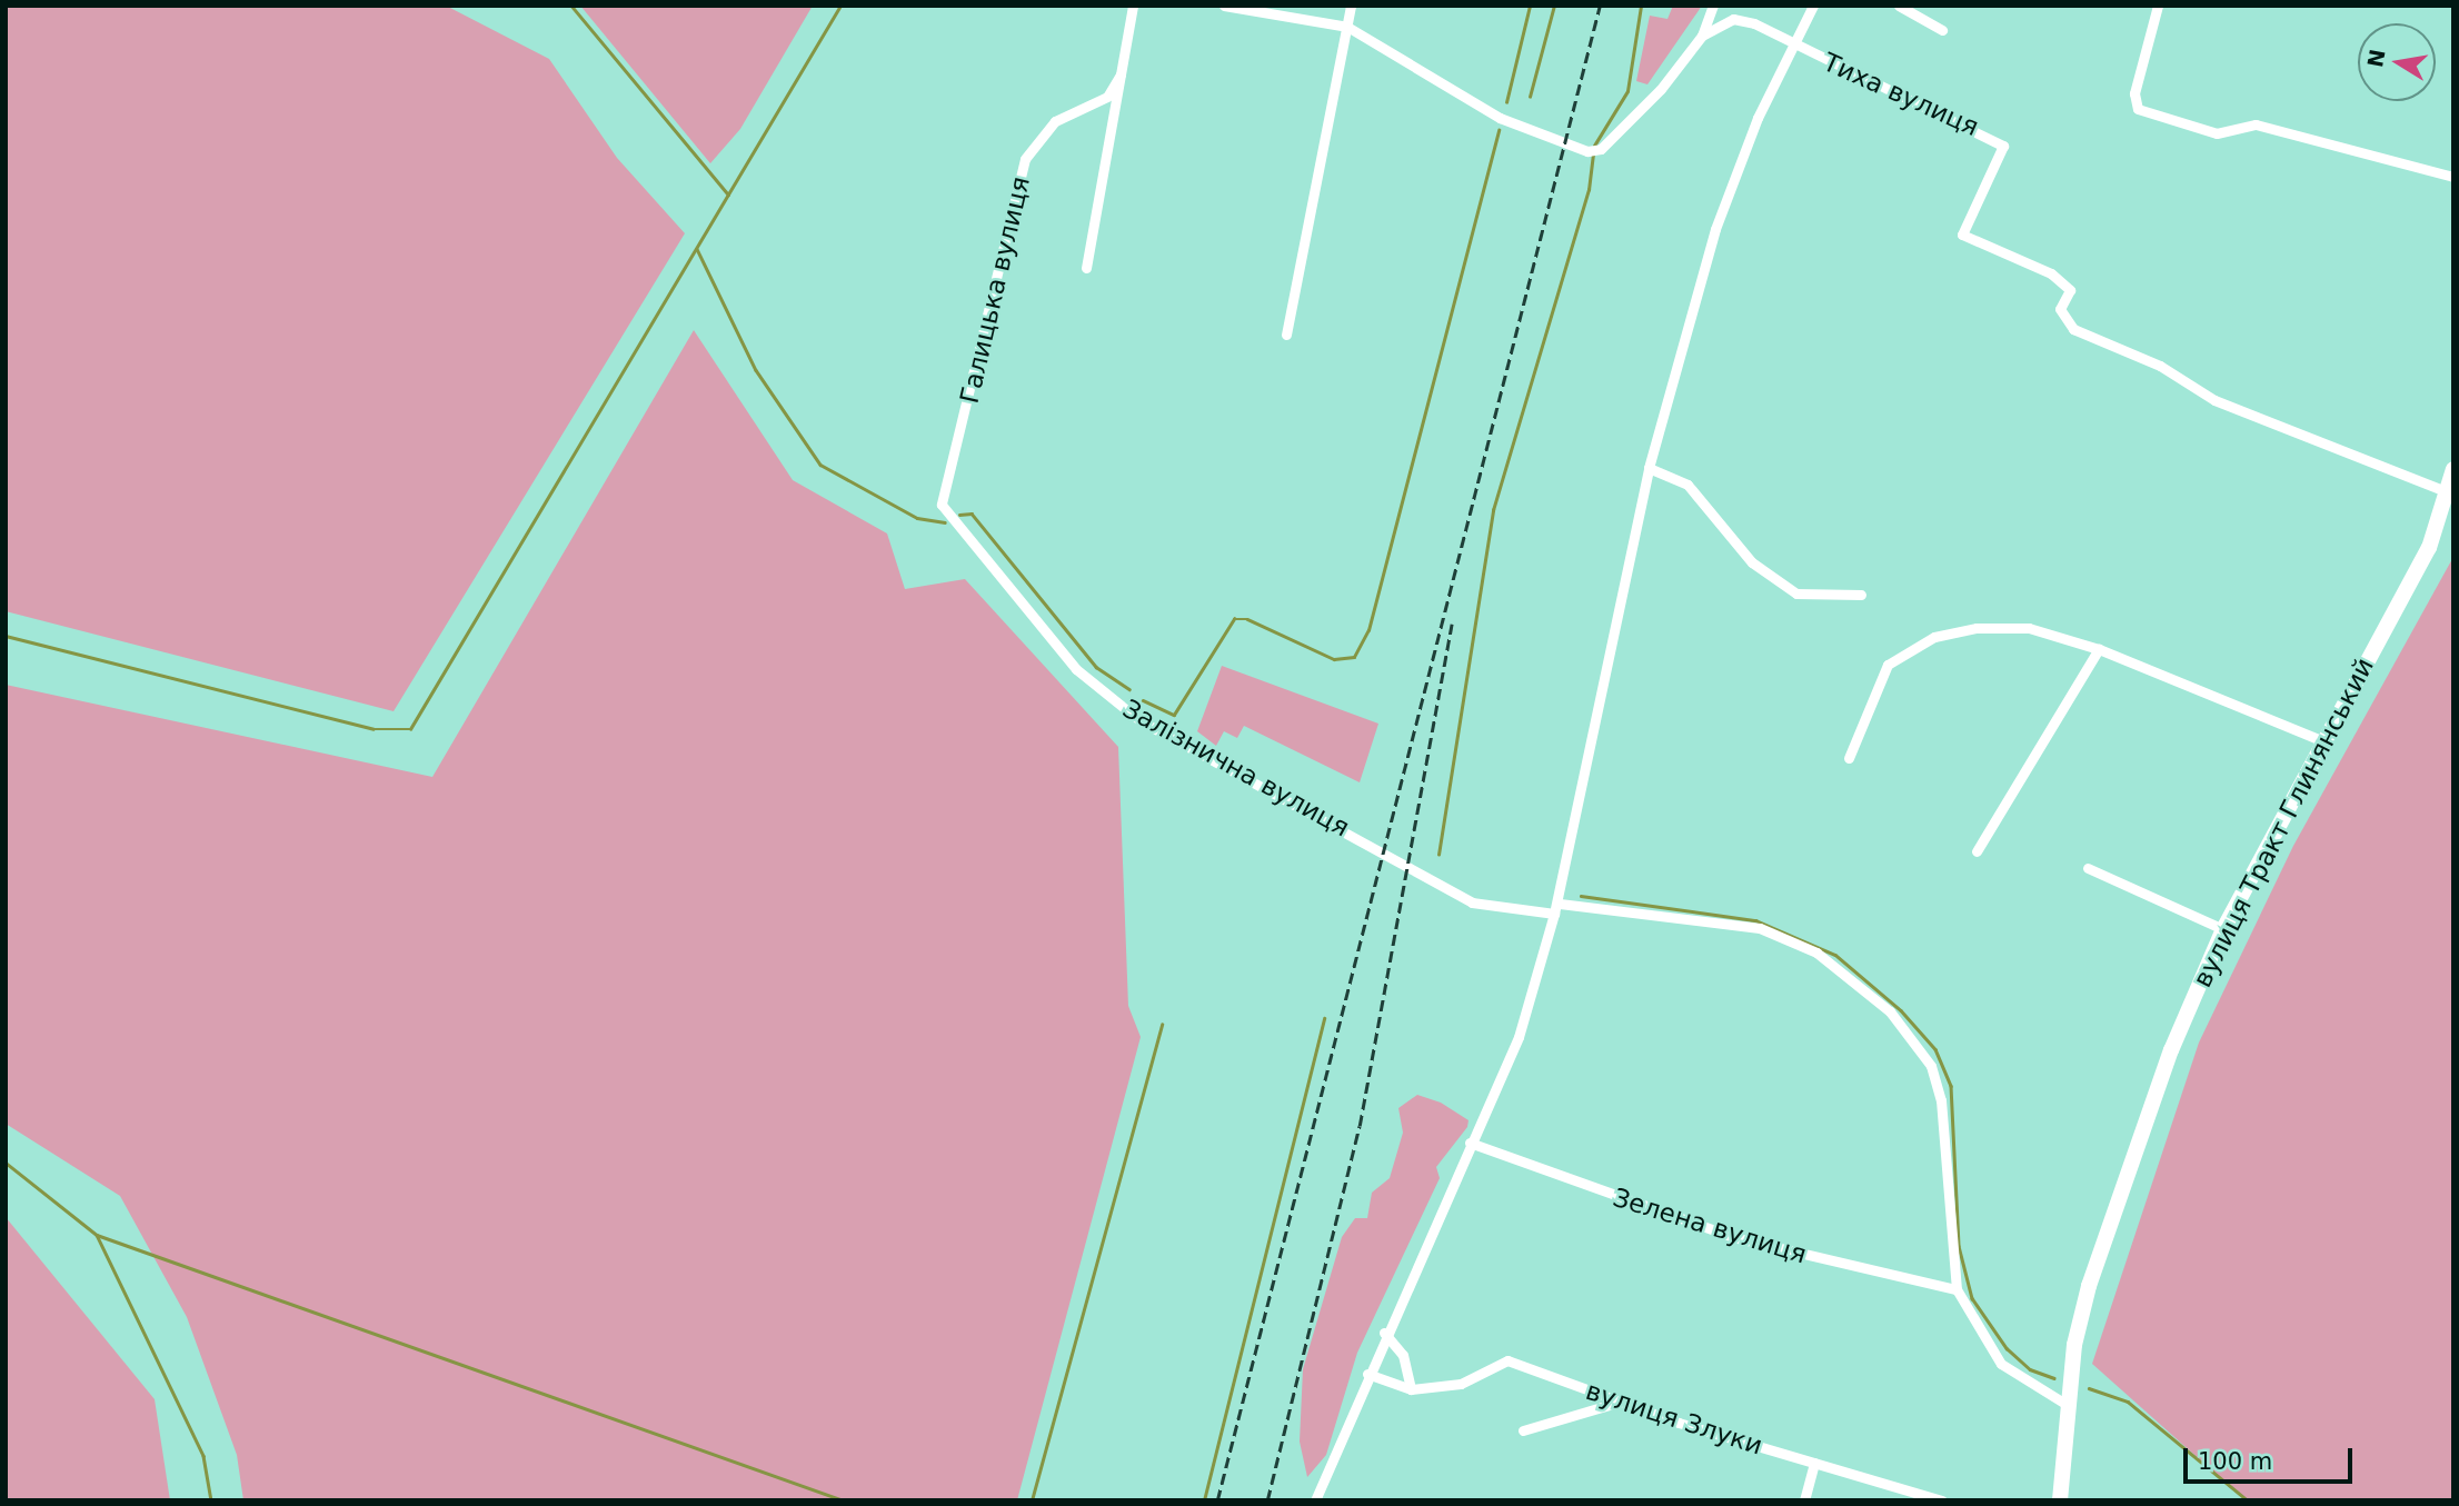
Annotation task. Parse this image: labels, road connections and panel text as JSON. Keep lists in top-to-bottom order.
{
  "streets": {
    "main road": ["вулиця Тракт Глинянський"],
    "street": [
      "Тиха вулиця",
      "Галицька вулиця",
      "Залізнична вулиця",
      "Зелена вулиця",
      "вулиця Злуки"
    ]
  },
  "crossings": [
    ["Тиха вулиця", "вулиця Тракт Глинянський"],
    ["Галицька вулиця", "Залізнична вулиця"],
    ["Залізнична вулиця", "вулиця Тракт Глинянський"],
    ["Залізнична вулиця", "Зелена вулиця"]
  ],
  "scale_bar": "100 m",
  "north": "left"
}
